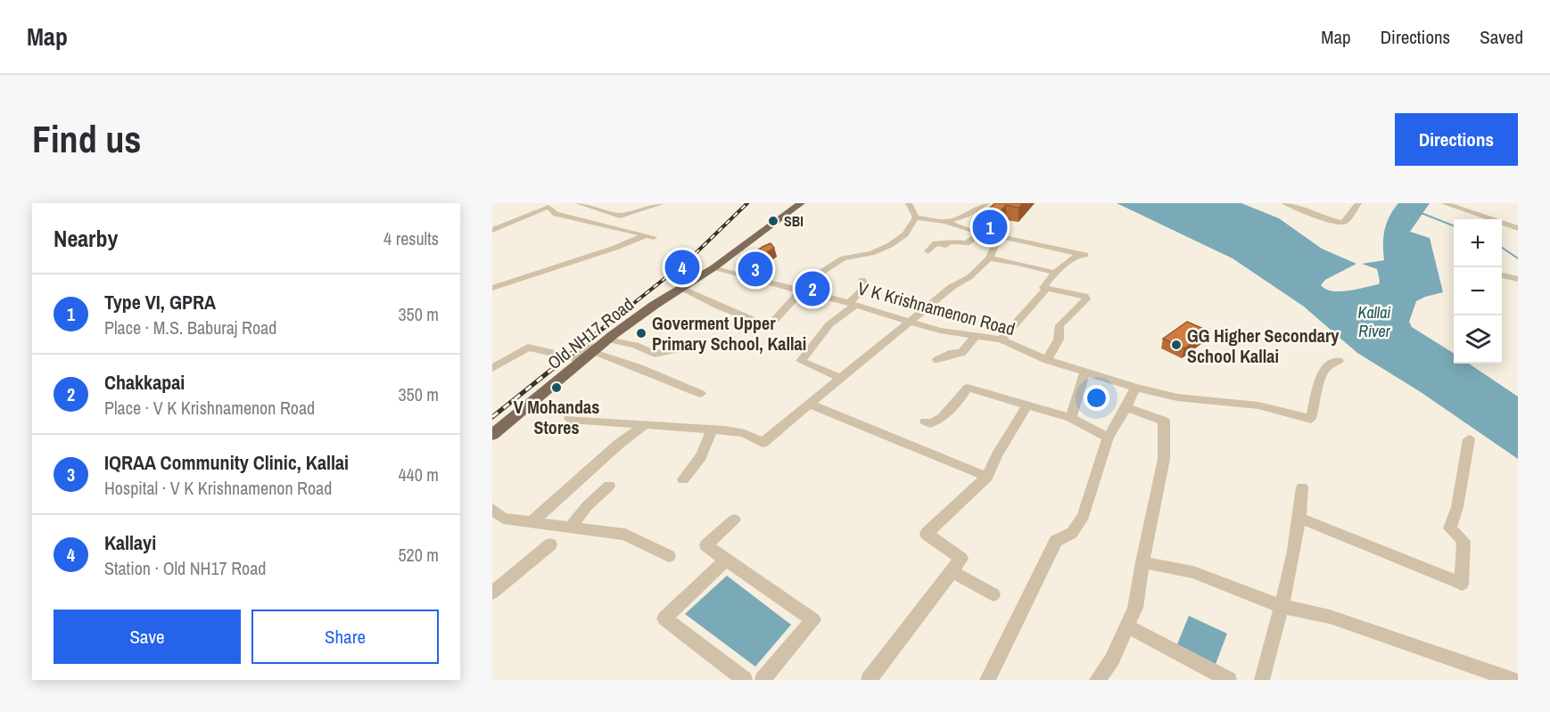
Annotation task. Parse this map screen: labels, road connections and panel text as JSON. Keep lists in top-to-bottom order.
{
  "streets": {
    "main road": ["Old NH17 Road"],
    "street": ["V K Krishnamenon Road"]
  },
  "crossings": [
    ["V K Krishnamenon Road", "Old NH17 Road"]
  ],
  "water": ["Kallai River"],
  "places": [
    "SBI",
    "Goverment Upper Primary School, Kallai",
    "GG Higher Secondary School Kallai",
    "V Mohandas Stores"
  ],
  "page": {
    "header": "Map",
    "nav": ["Map", "Directions", "Saved"],
    "buttons": [
      "Directions",
      ["Save", "Share"]
    ],
    "title": "Find us",
    "heading": ["Nearby", "4 results"],
    "pins": [
      "1",
      "4",
      "3",
      "2"
    ],
    "map_buttons": ["+", "−"],
    "list": [
      {
        "mark": "1",
        "name": "Type VI, GPRA",
        "note": "Place · M.S. Baburaj Road",
        "value": "350 m"
      },
      {
        "mark": "2",
        "name": "Chakkapai",
        "note": "Place · V K Krishnamenon Road",
        "value": "350 m"
      },
      {
        "mark": "3",
        "name": "IQRAA Community Clinic, Kallai",
        "note": "Hospital · V K Krishnamenon Road",
        "value": "440 m"
      },
      {
        "mark": "4",
        "name": "Kallayi",
        "note": "Station · Old NH17 Road",
        "value": "520 m"
      }
    ]
  }
}
